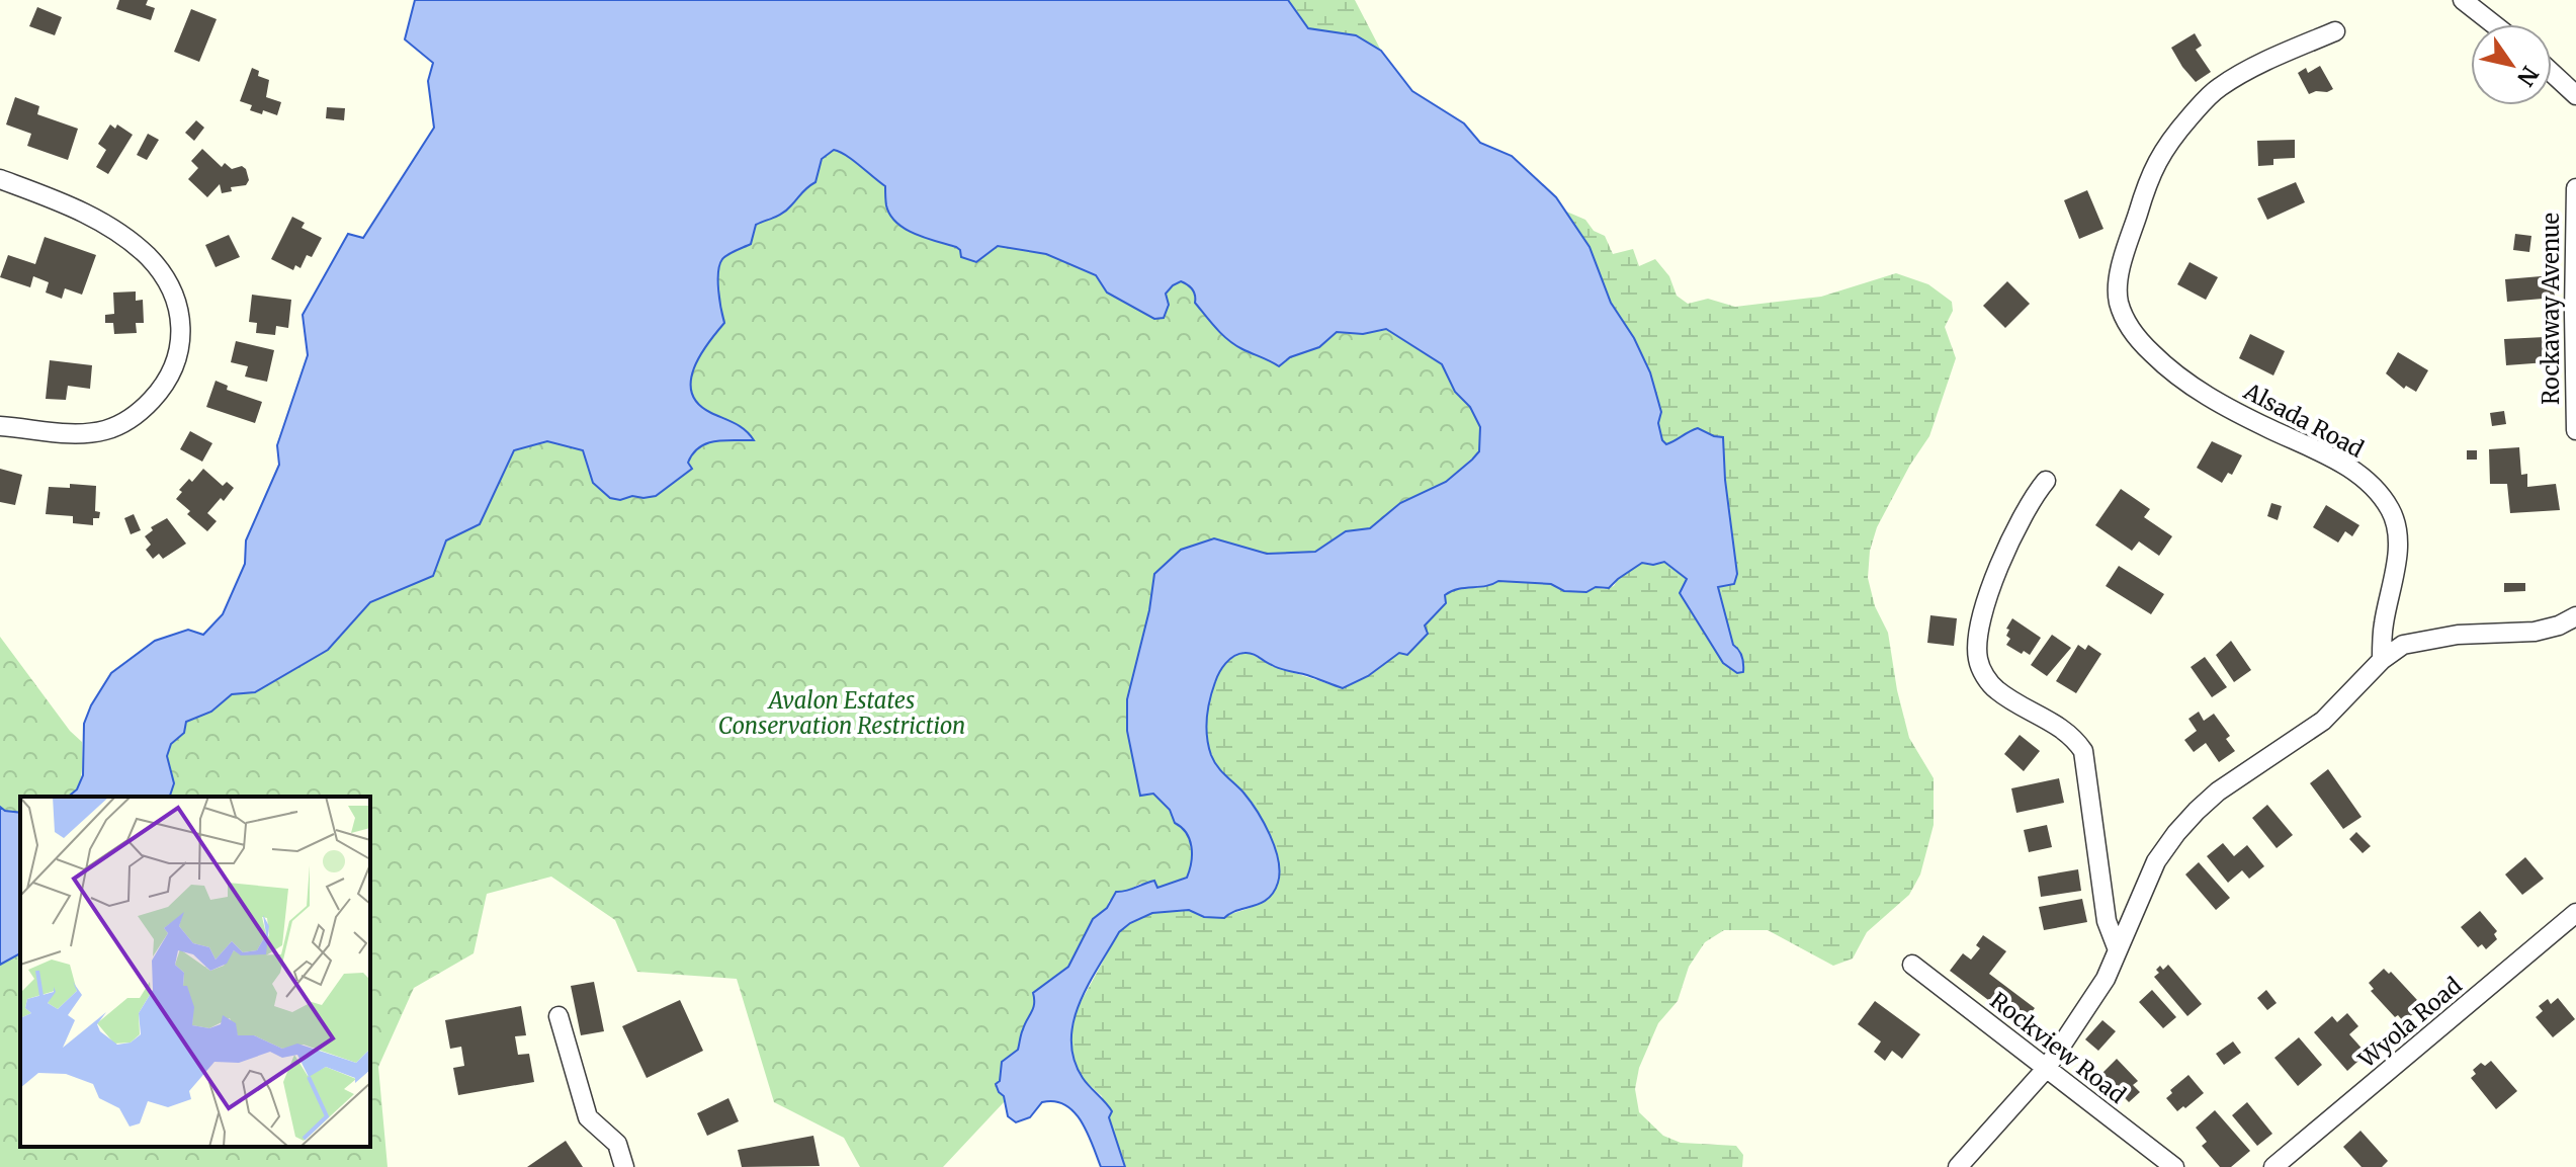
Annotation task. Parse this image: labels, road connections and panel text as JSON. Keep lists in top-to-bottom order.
{
  "streets": {
    "street": [
      "Rockaway Avenue",
      "Alsada Road",
      "Wyola Road",
      "Rockview Road"
    ]
  },
  "parks": ["Avalon Estates Conservation Restriction"],
  "north": "bottom right"
}
